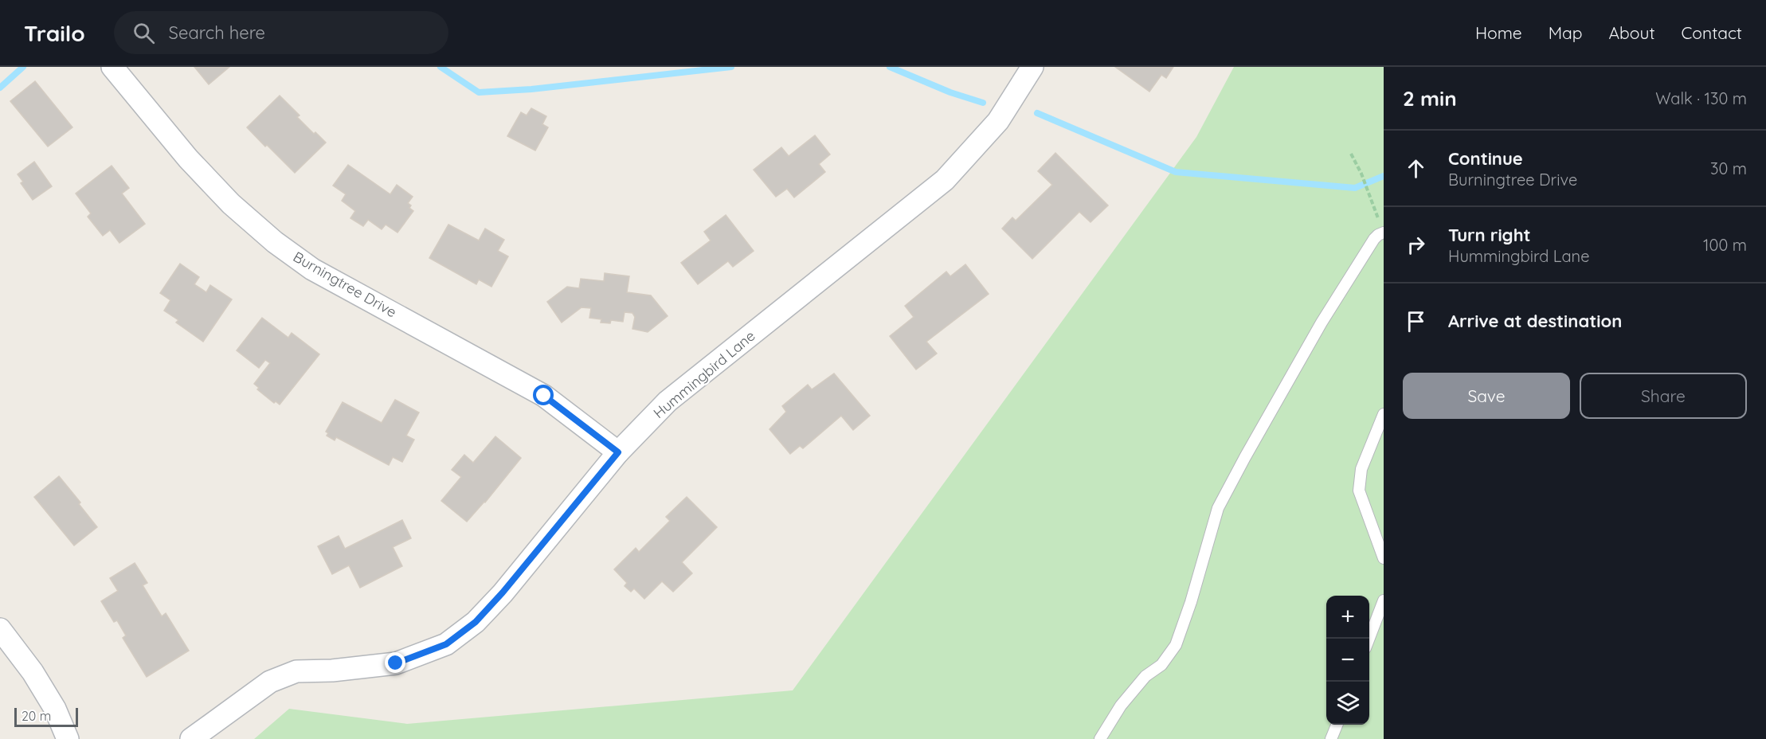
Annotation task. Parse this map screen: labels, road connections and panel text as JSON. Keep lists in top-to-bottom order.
{
  "streets": {
    "street": ["Burningtree Drive", "Hummingbird Lane"]
  },
  "crossings": [
    ["Burningtree Drive", "Hummingbird Lane"]
  ],
  "scale_bar": "20 m",
  "page": {
    "header": "Trailo",
    "search": "Search here",
    "nav": [
      "Home",
      "Map",
      "About",
      "Contact"
    ],
    "heading": ["2 min", "Walk · 130 m"],
    "list": [
      ["Continue", "Burningtree Drive", "30 m"],
      ["Turn right", "Hummingbird Lane", "100 m"],
      "Arrive at destination"
    ],
    "buttons": ["Save", "Share"],
    "map_buttons": ["+", "−"],
    "scale": "20 m"
  }
}
